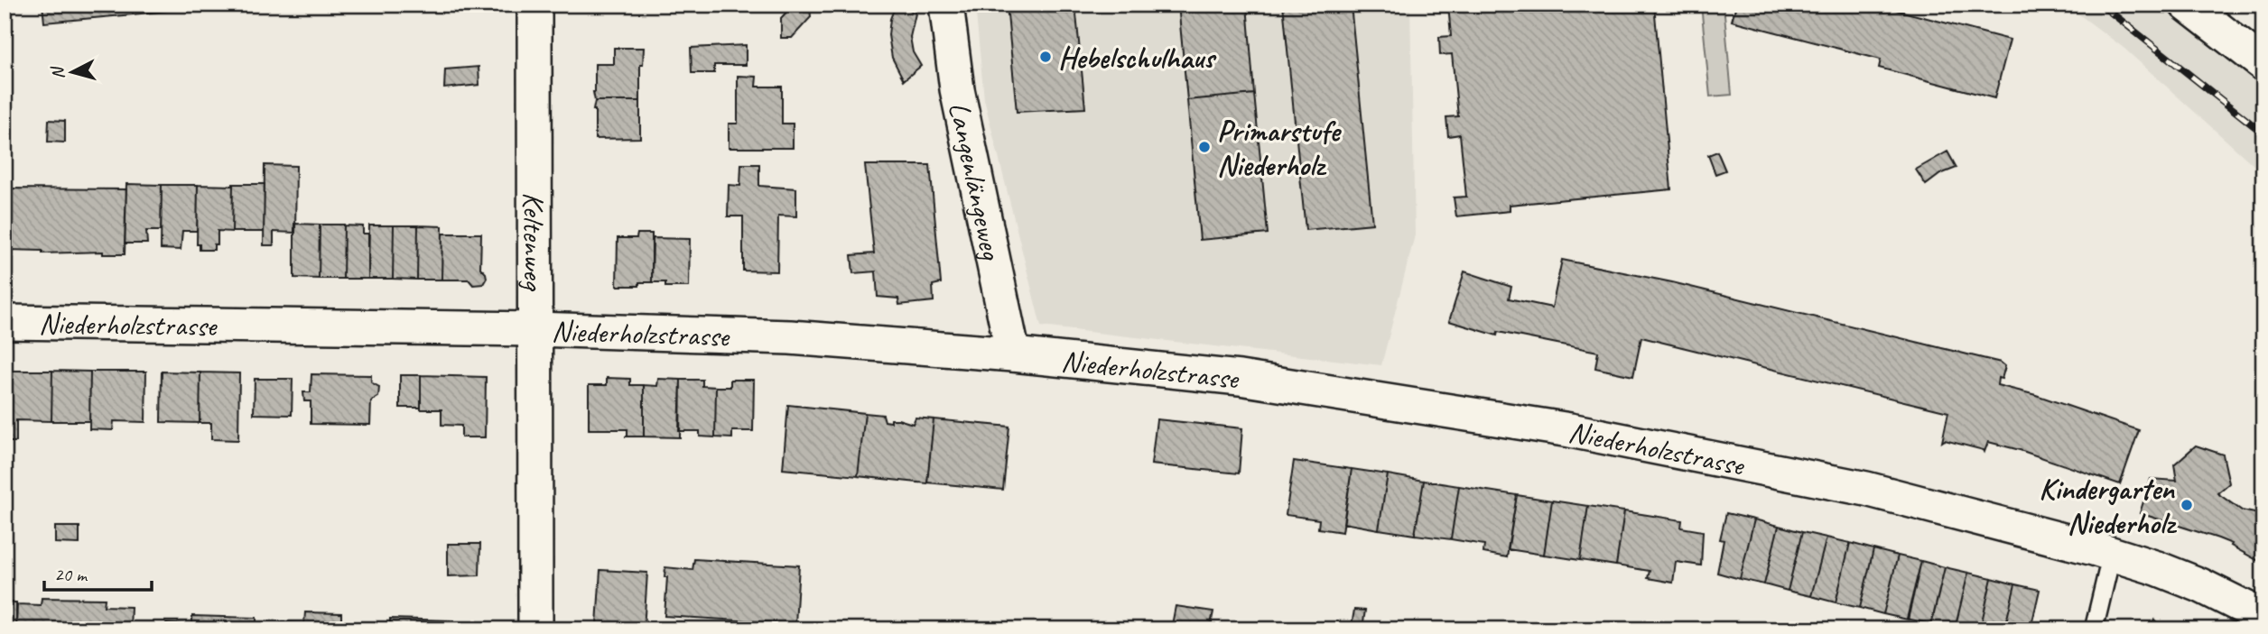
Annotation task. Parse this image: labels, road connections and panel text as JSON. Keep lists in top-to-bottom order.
{
  "streets": {
    "street": ["Langenlängeweg", "Keltenweg", "Niederholzstrasse"]
  },
  "crossings": [
    ["Langenlängeweg", "Niederholzstrasse"],
    ["Keltenweg", "Niederholzstrasse"]
  ],
  "places": ["Hebelschulhaus", "Primarstufe Niederholz", "Kindergarten Niederholz"],
  "scale_bar": "20 m",
  "north": "left"
}
